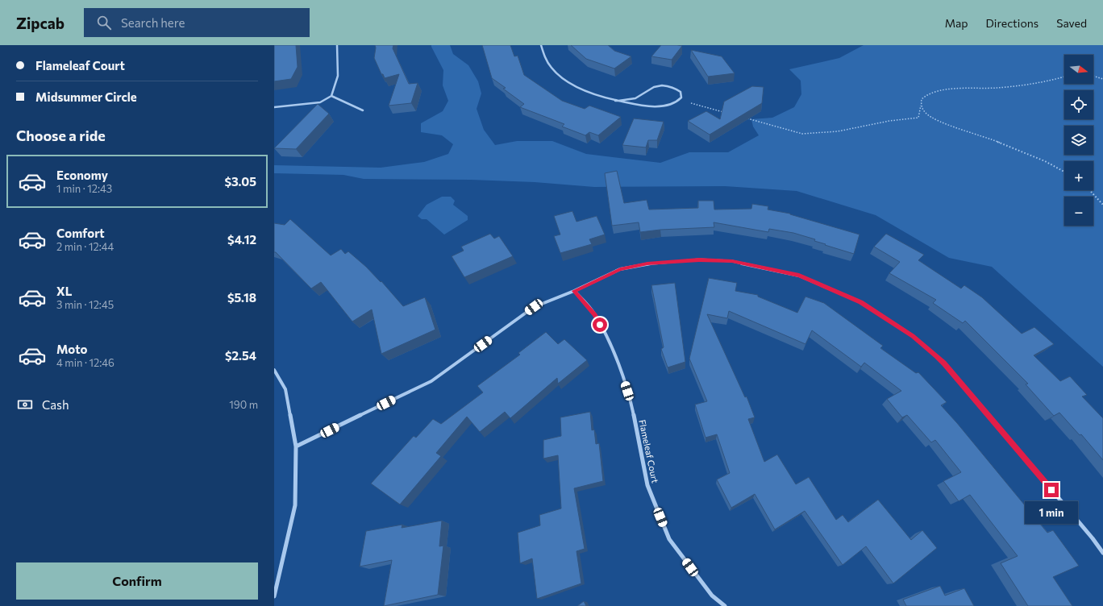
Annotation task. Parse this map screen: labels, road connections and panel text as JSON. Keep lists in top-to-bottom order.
{
  "streets": {
    "street": ["Flameleaf Court"]
  },
  "north": "right",
  "page": {
    "header": "Zipcab",
    "search": "Search here",
    "nav": ["Map", "Directions", "Saved"],
    "banner": ["Flameleaf Court", "Midsummer Circle"],
    "map_buttons": ["+", "−"],
    "heading": "Choose a ride",
    "list": [
      {
        "name": "Economy",
        "note": "1 min · 12:43",
        "value": "$3.05"
      },
      {
        "name": "Comfort",
        "note": "2 min · 12:44",
        "value": "$4.12"
      },
      {
        "name": "XL",
        "note": "3 min · 12:45",
        "value": "$5.18"
      },
      {
        "name": "Moto",
        "note": "4 min · 12:46",
        "value": "$2.54"
      }
    ],
    "pay": ["Cash", "190 m"],
    "bubble": "1 min",
    "buttons": "Confirm"
  }
}
